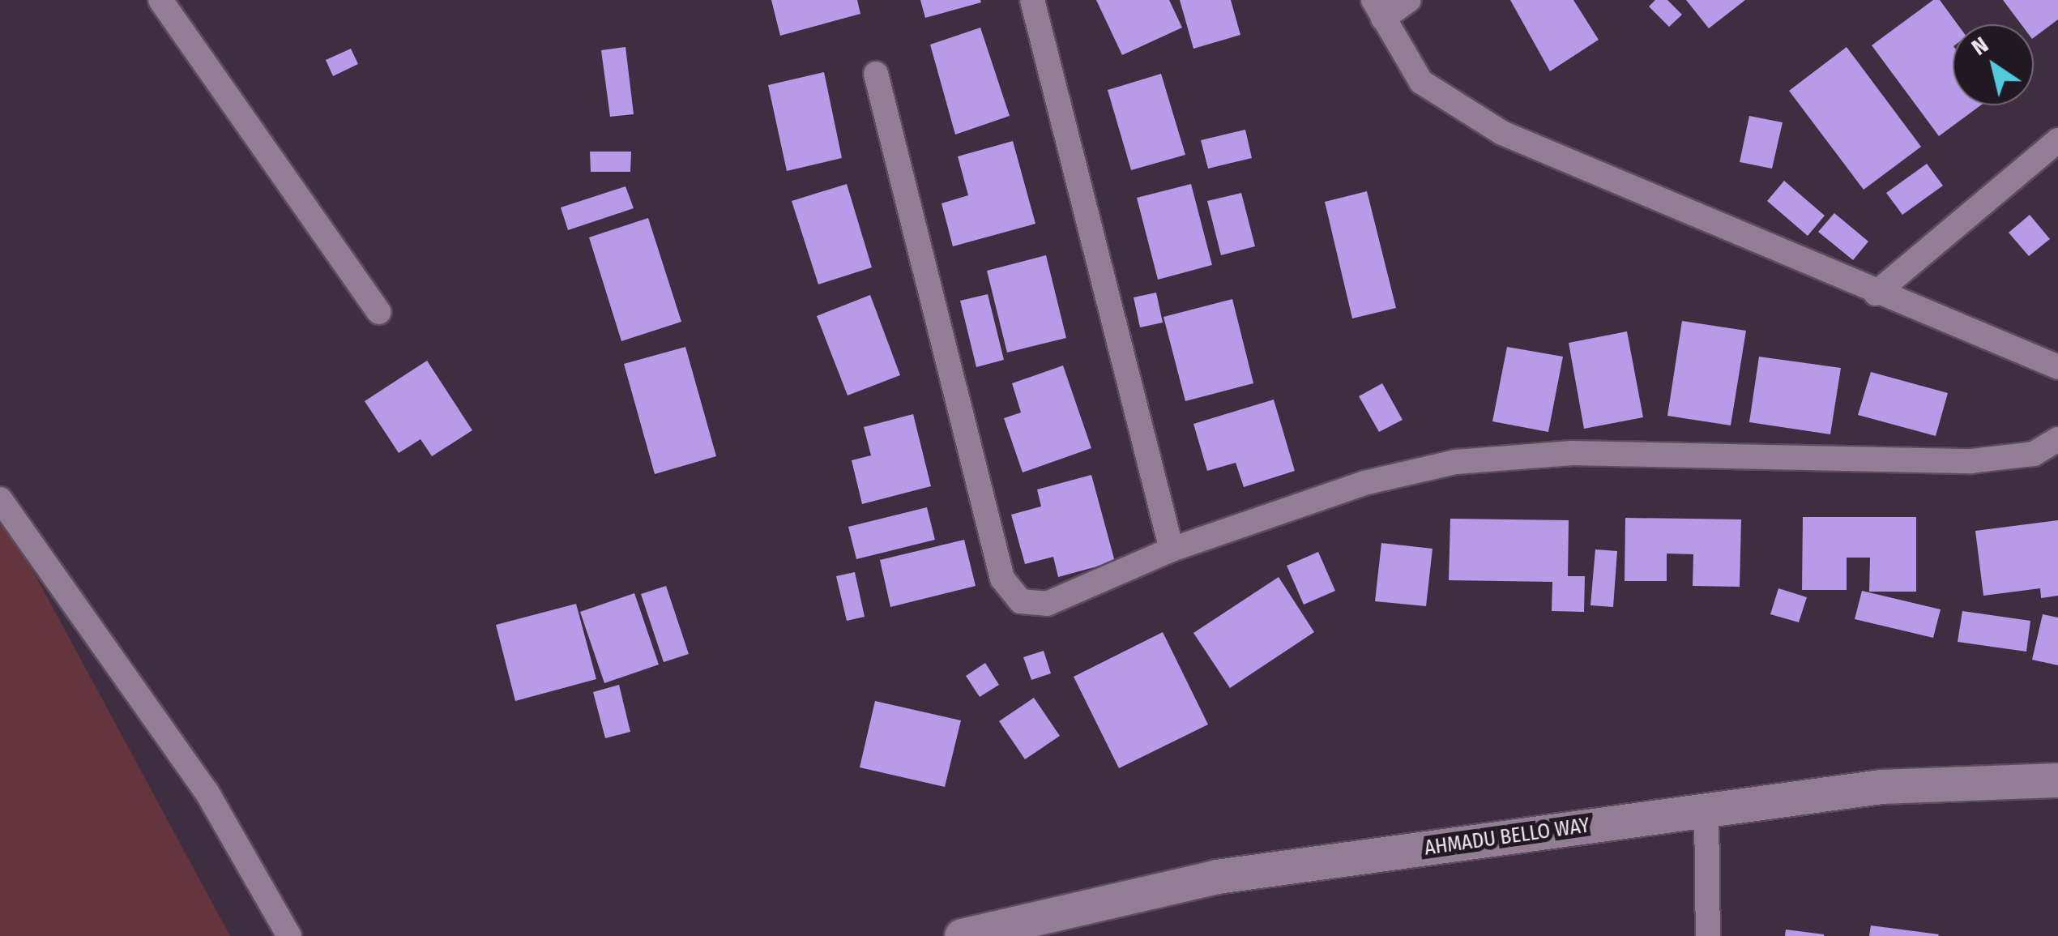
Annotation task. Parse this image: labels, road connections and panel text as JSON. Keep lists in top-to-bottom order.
{
  "streets": {
    "street": ["AHMADU BELLO WAY"]
  },
  "north": "top left"
}
